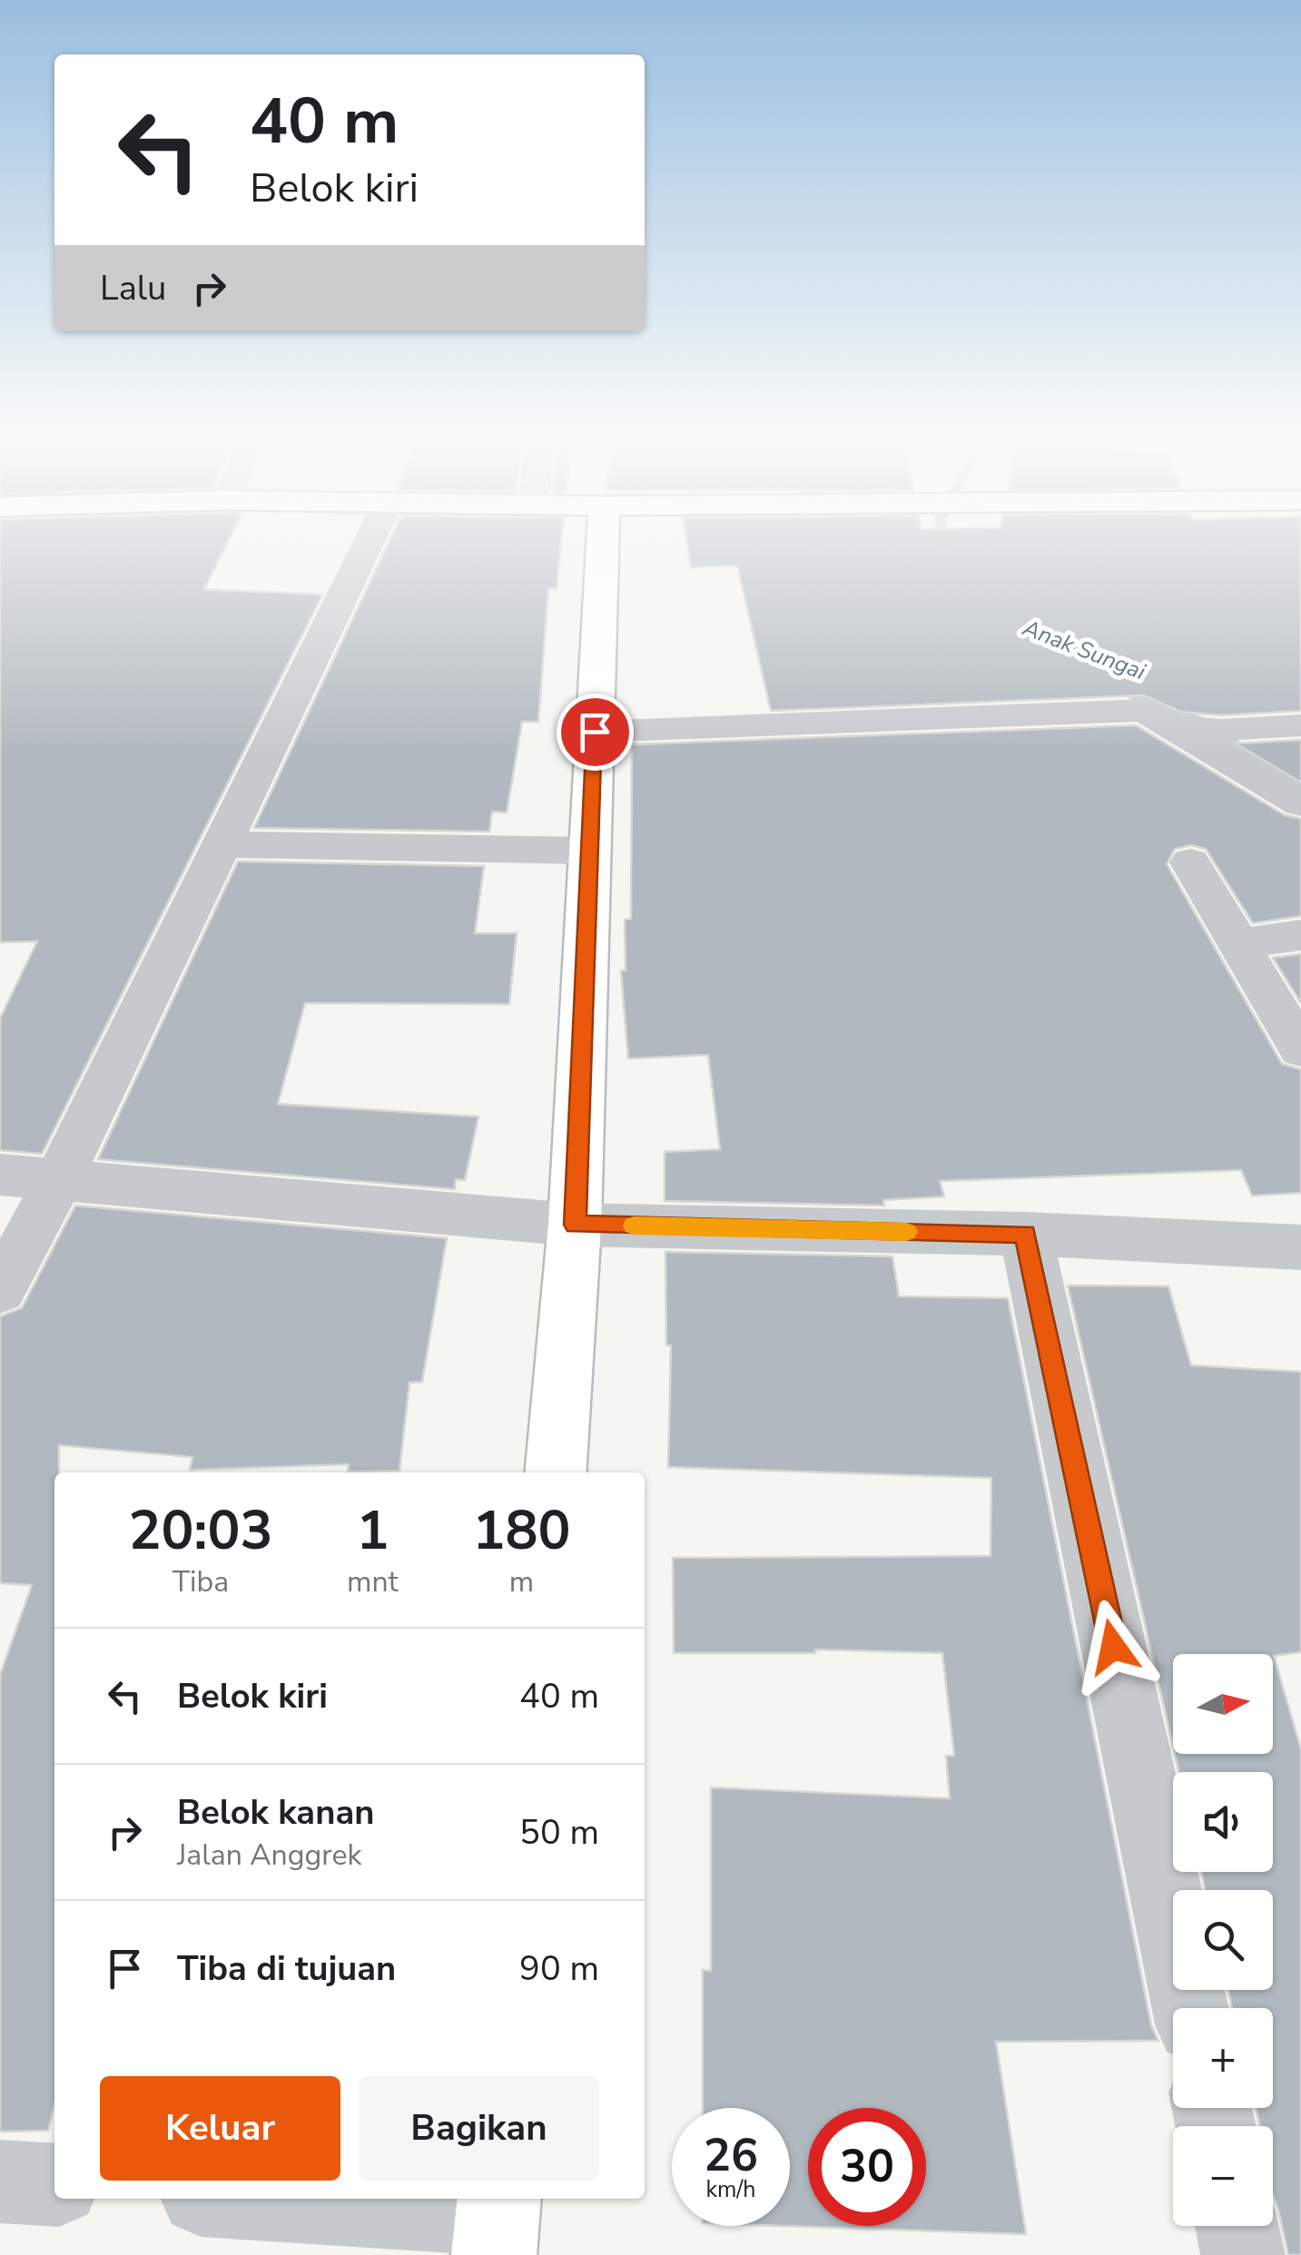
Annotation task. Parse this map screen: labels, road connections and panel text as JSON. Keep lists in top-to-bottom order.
{
  "water": ["Anak Sungai"],
  "north": "right",
  "page": {
    "turn": ["40 m", "Belok kiri"],
    "then": "Lalu",
    "eta": [
      "20:03",
      "Tiba",
      "1",
      "mnt",
      "180",
      "m"
    ],
    "list": [
      {
        "name": "Belok kiri",
        "value": "40 m"
      },
      {
        "name": "Belok kanan",
        "note": "Jalan Anggrek",
        "value": "50 m"
      },
      {
        "name": "Tiba di tujuan",
        "value": "90 m"
      }
    ],
    "map_buttons": ["+", "−"],
    "buttons": ["Keluar", "Bagikan"],
    "speed": "26 km/h",
    "limit": "30"
  }
}
